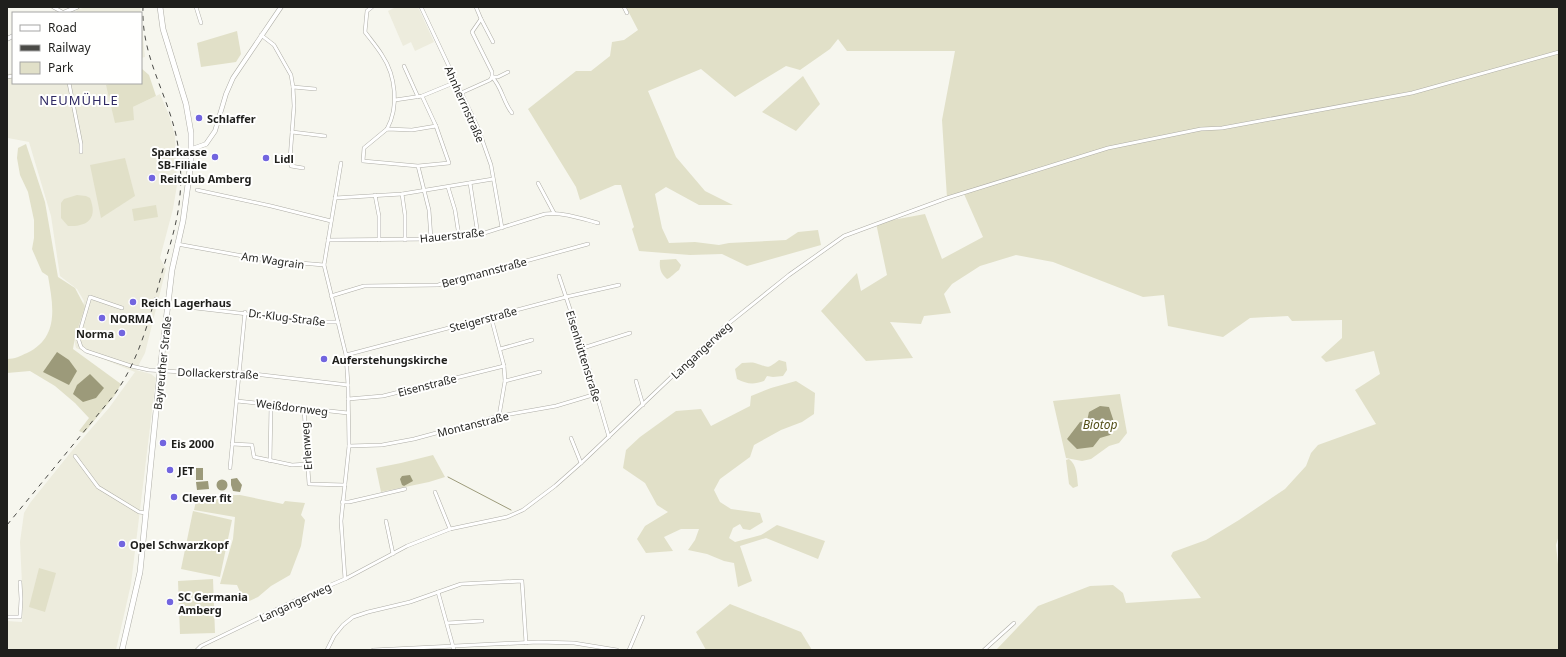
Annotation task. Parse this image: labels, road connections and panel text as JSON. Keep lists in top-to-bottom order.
{
  "streets": {
    "main road": ["Bayreuther Straße"],
    "street": [
      "Ahnherrnstraße",
      "Hauerstraße",
      "Am Wagrain",
      "Bergmannstraße",
      "Dr.-Klug-Straße",
      "Steigerstraße",
      "Langangerweg",
      "Eisenhüttenstraße",
      "Dollackerstraße",
      "Eisenstraße",
      "Weißdornweg",
      "Montanstraße",
      "Erlenweg"
    ]
  },
  "crossings": [
    ["Ahnherrnstraße", "Hauerstraße"],
    ["Am Wagrain", "Bayreuther Straße"],
    ["Steigerstraße", "Eisenhüttenstraße"],
    ["Langangerweg", "Eisenhüttenstraße"],
    ["Eisenhüttenstraße", "Montanstraße"],
    ["Bayreuther Straße", "Dollackerstraße"],
    ["Weißdornweg", "Erlenweg"]
  ],
  "districts": ["NEUMÜHLE"],
  "water": ["Biotop"],
  "places": [
    "Schlaffer",
    "Sparkasse SB-Filiale",
    "Lidl",
    "Reitclub Amberg",
    "Reich Lagerhaus",
    "NORMA",
    "Norma",
    "Auferstehungskirche",
    "Eis 2000",
    "JET",
    "Clever fit",
    "Opel Schwarzkopf",
    "SC Germania Amberg"
  ],
  "legend": ["Road", "Railway", "Park"]
}
